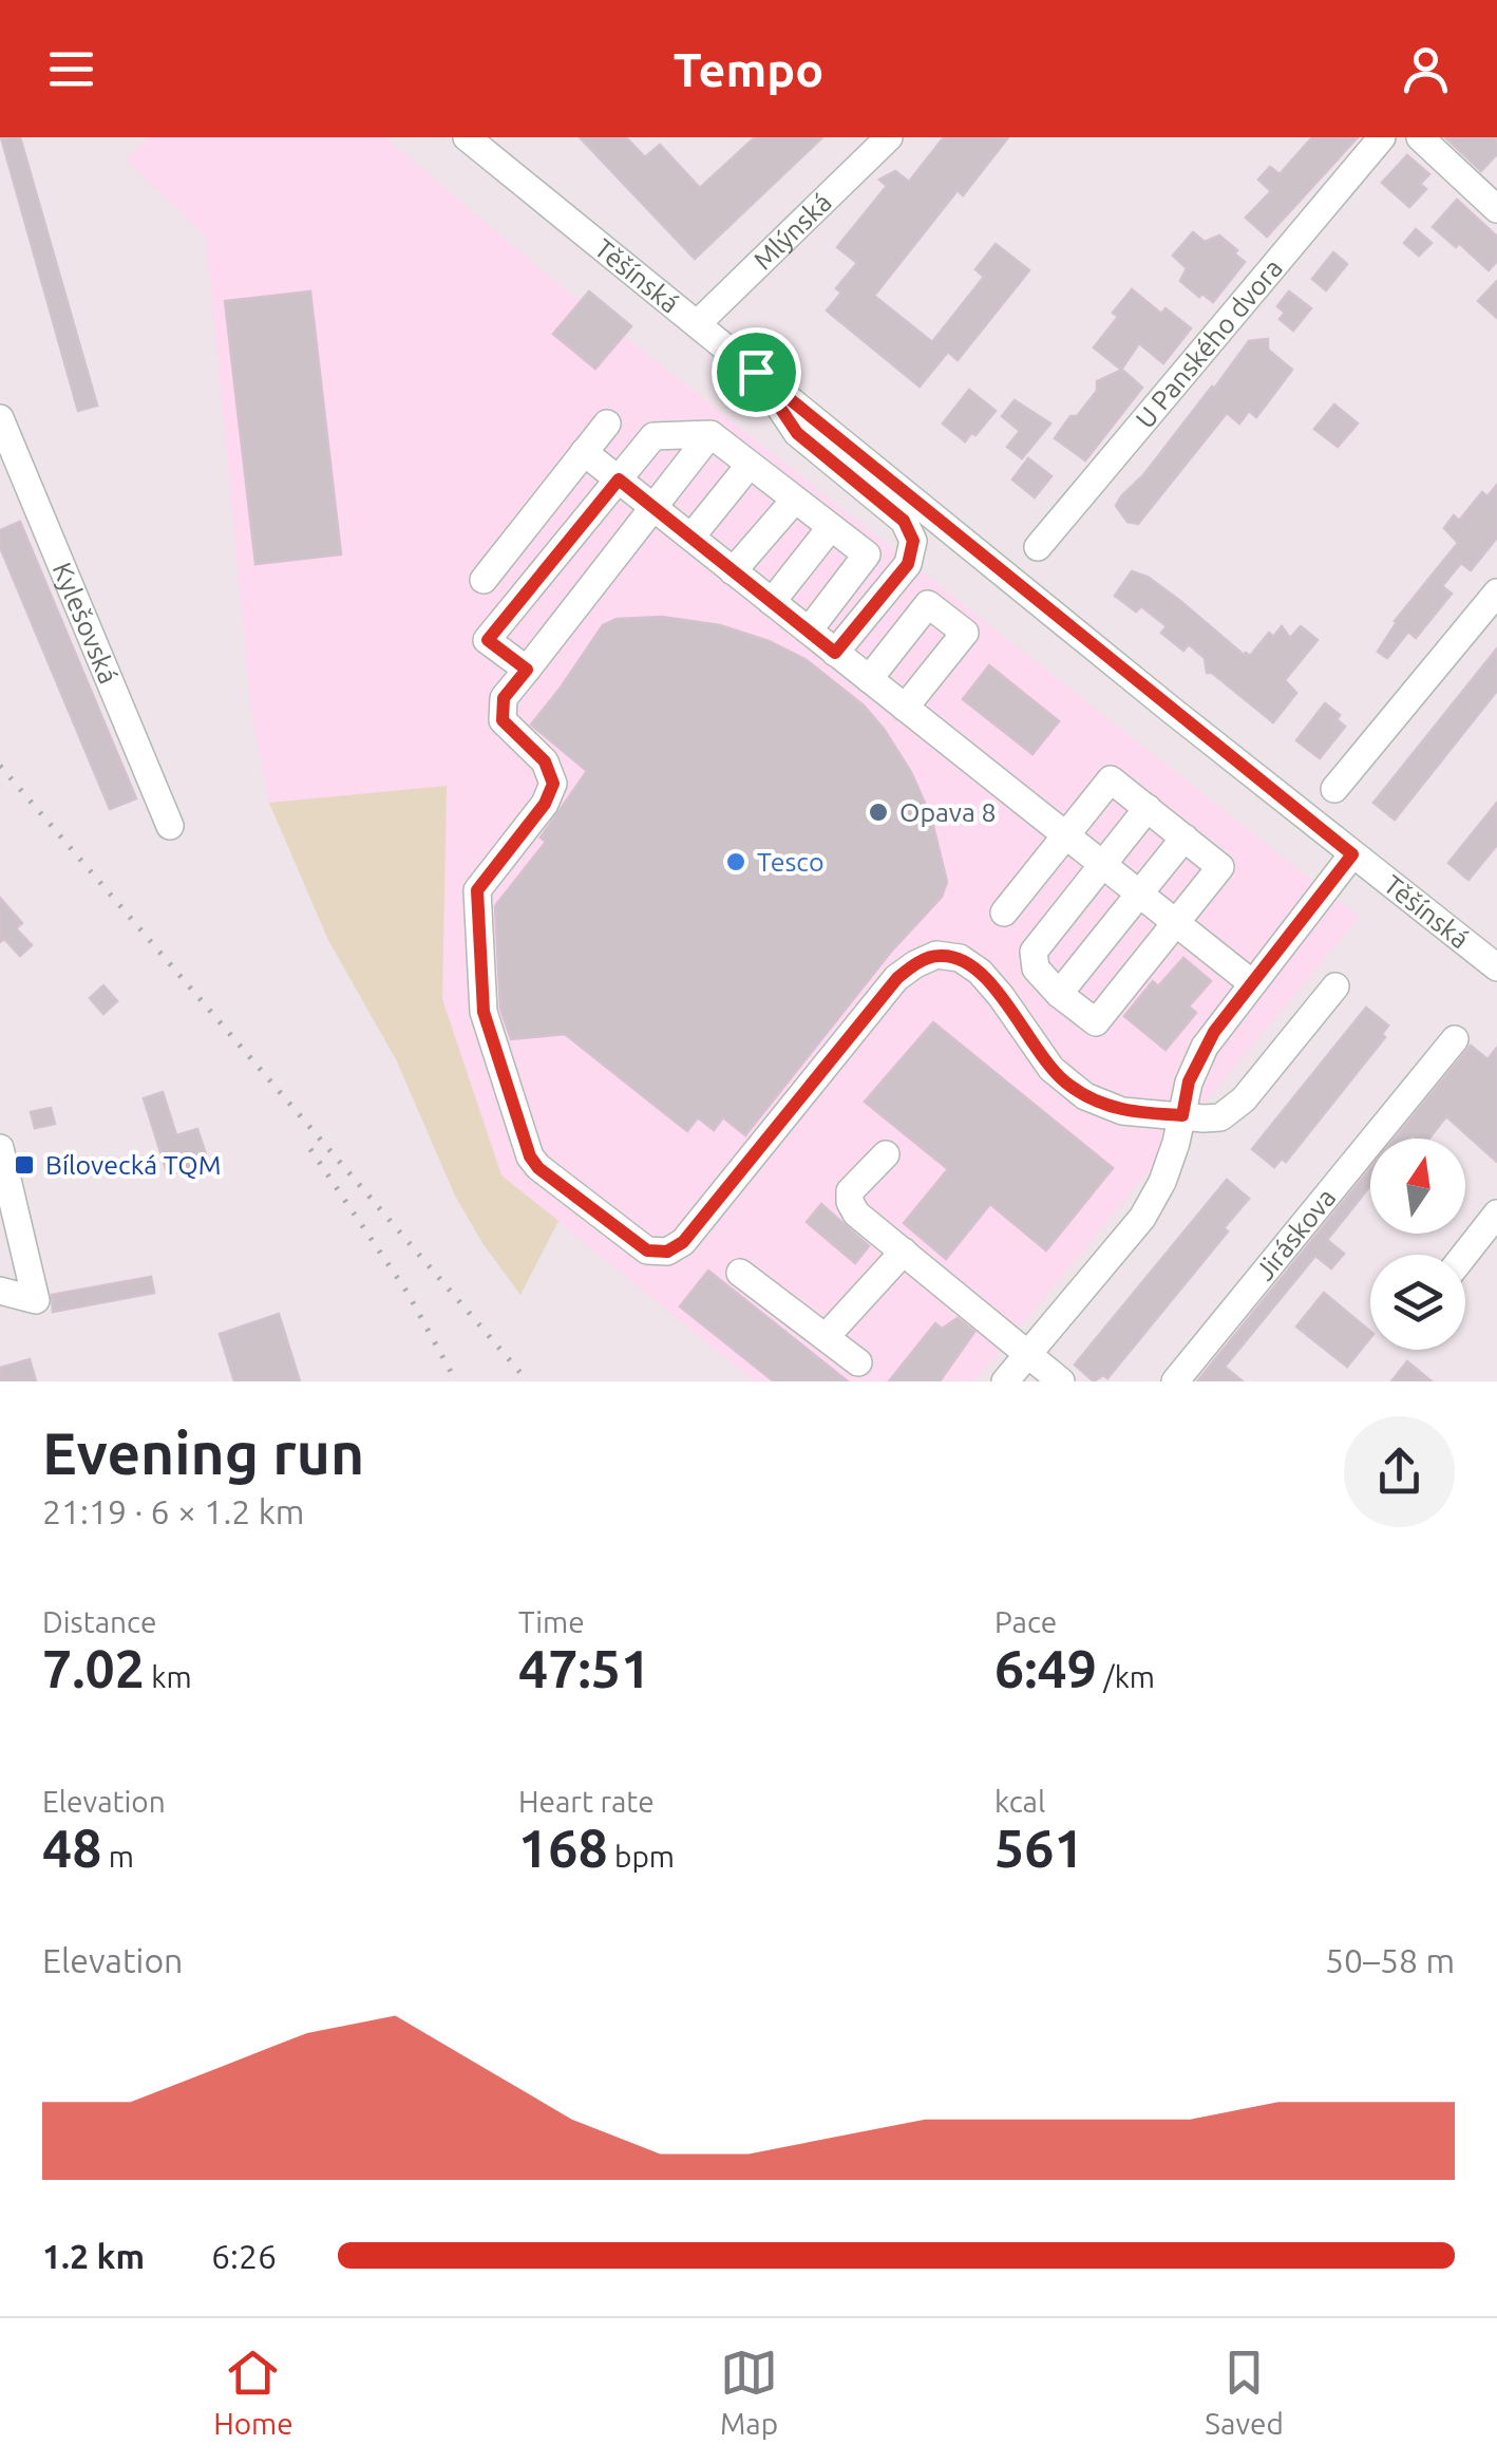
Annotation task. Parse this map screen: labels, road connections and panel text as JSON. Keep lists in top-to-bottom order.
{
  "streets": {
    "street": [
      "Mlýnská",
      "Těšínská",
      "U Panského dvora",
      "Kylešovská",
      "Jiráskova"
    ]
  },
  "crossings": [
    ["Mlýnská", "Těšínská"]
  ],
  "places": {
    "other": ["Opava 8", "Tesco"],
    "transit": ["Bílovecká TQM"]
  },
  "north": "top",
  "page": {
    "header": "Tempo",
    "heading": ["Evening run", "21:19 · 6 × 1.2 km"],
    "stats": [
      ["Distance", "7.02 km"],
      ["Time", "47:51"],
      ["Pace", "6:49 /km"],
      ["Elevation", "48 m"],
      ["Heart rate", "168 bpm"],
      ["kcal", "561"]
    ],
    "chart": ["Elevation", "50–58 m"],
    "list": [
      {
        "name": "1.2 km",
        "note": "6:26"
      }
    ],
    "tabs": ["Home", "Map", "Saved"]
  }
}
